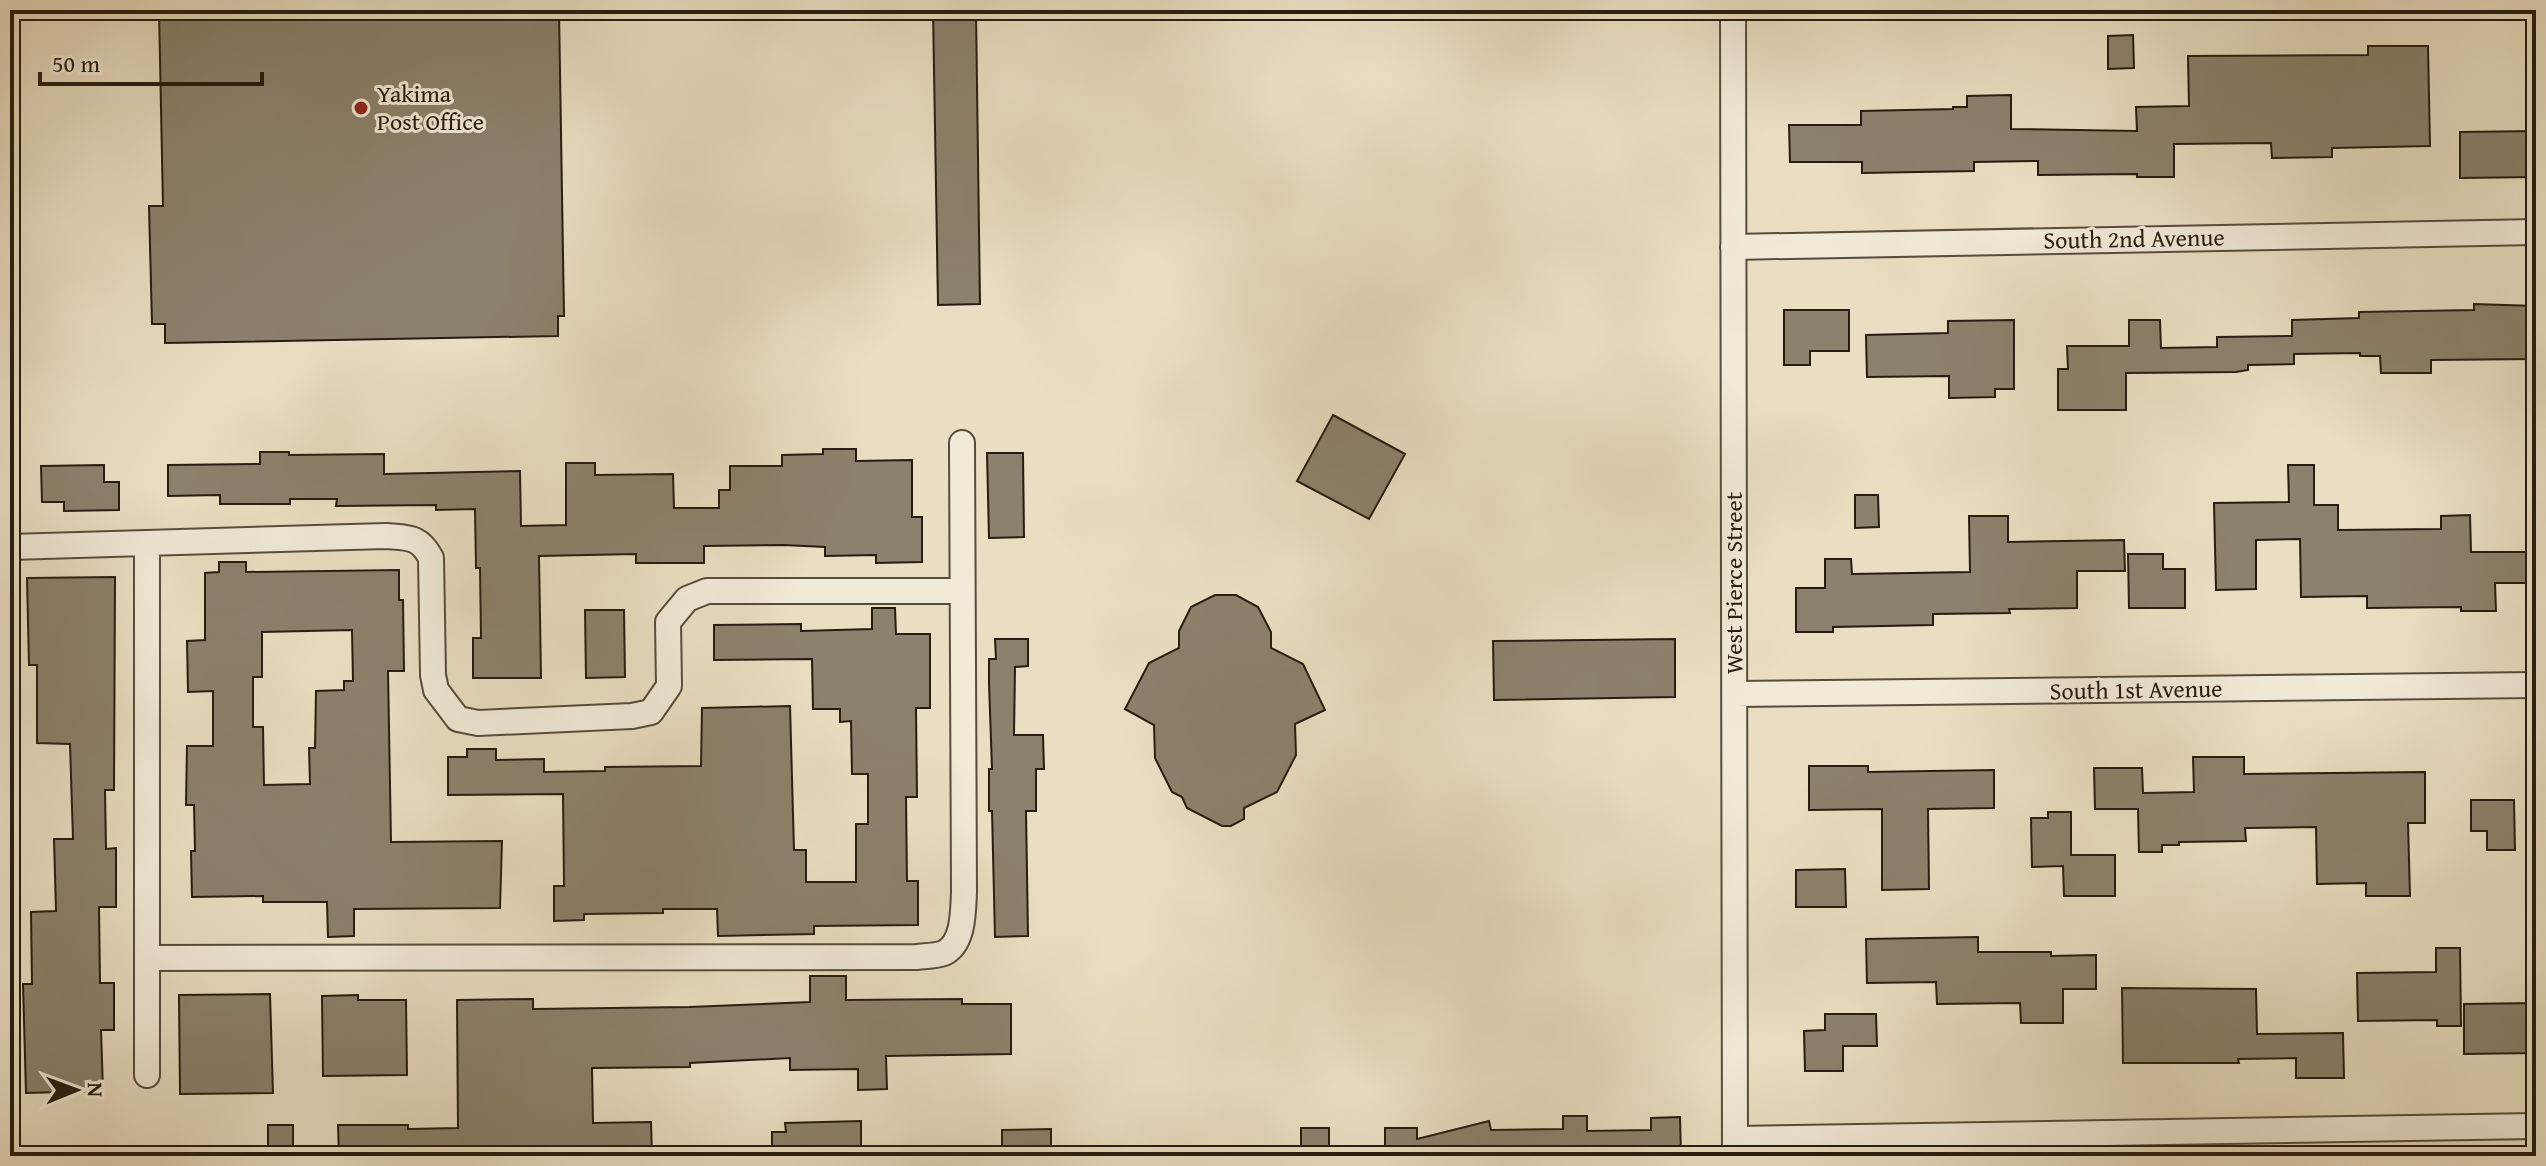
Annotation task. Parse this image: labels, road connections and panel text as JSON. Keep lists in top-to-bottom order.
{
  "streets": {
    "street": ["South 2nd Avenue", "West Pierce Street", "South 1st Avenue"]
  },
  "crossings": [
    ["South 2nd Avenue", "West Pierce Street"],
    ["West Pierce Street", "South 1st Avenue"]
  ],
  "places": ["Yakima Post Office"],
  "scale_bar": "50 m",
  "north": "right"
}
